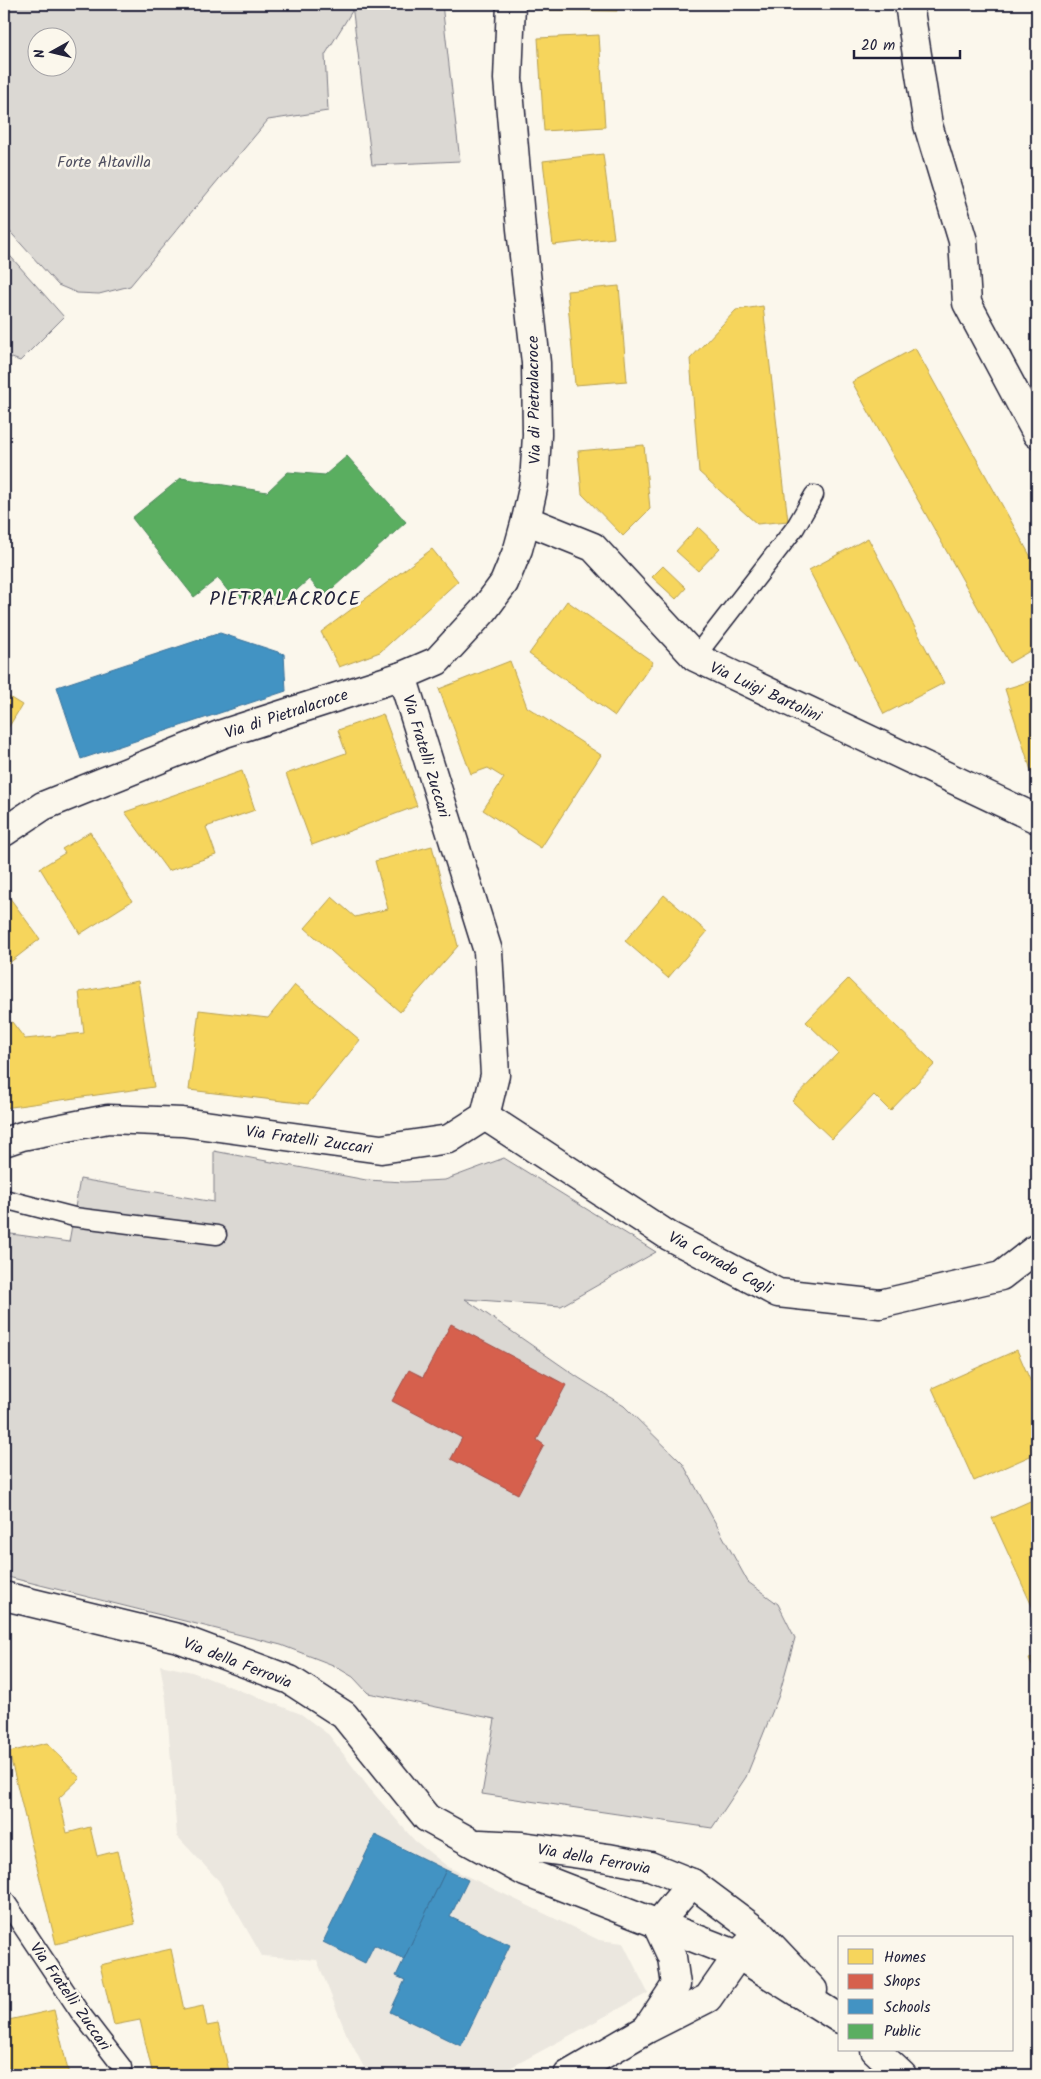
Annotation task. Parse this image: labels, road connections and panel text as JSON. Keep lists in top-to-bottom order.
{
  "streets": {
    "street": [
      "Via di Pietralacroce",
      "Via Luigi Bartolini",
      "Via Fratelli Zuccari",
      "Via Corrado Cagli",
      "Via della Ferrovia"
    ]
  },
  "crossings": [
    ["Via di Pietralacroce", "Via Luigi Bartolini"],
    ["Via di Pietralacroce", "Via Fratelli Zuccari"],
    ["Via Fratelli Zuccari", "Via Corrado Cagli"]
  ],
  "districts": ["PIETRALACROCE"],
  "parks": ["Forte Altavilla"],
  "legend": [
    "Homes",
    "Shops",
    "Schools",
    "Public"
  ],
  "scale_bar": "20 m",
  "north": "left"
}
